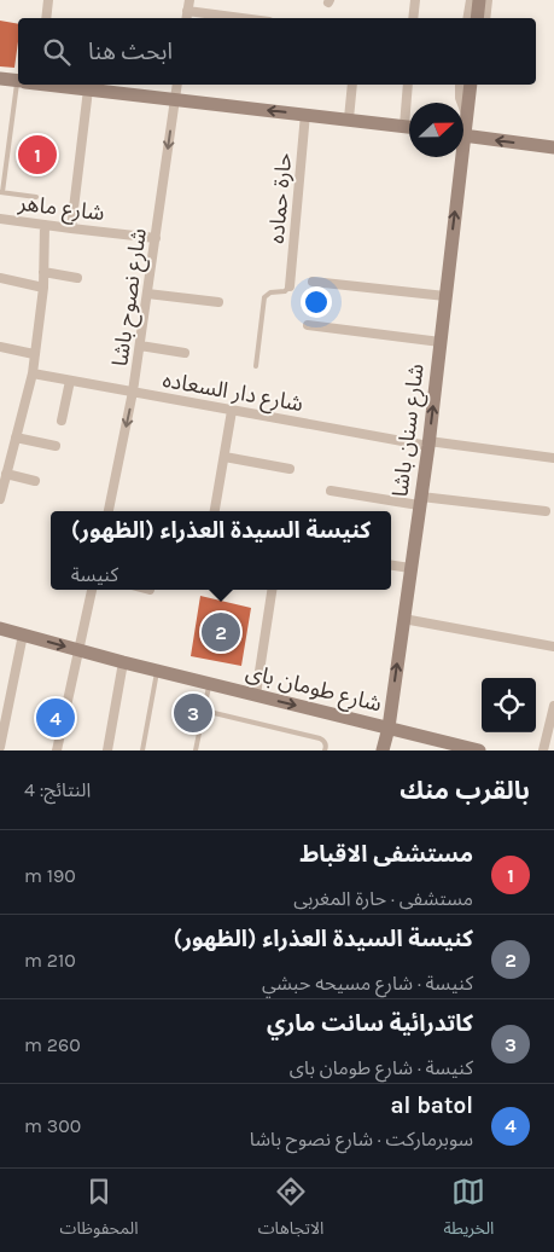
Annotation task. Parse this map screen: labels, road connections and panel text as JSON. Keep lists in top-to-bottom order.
{
  "streets": {
    "street": [
      "حارة حماده",
      "شارع ماهر",
      "شارع نصوح باشا",
      "شارع دار السعاده",
      "شارع سنان باشا",
      "شارع طومان باى"
    ]
  },
  "crossings": [
    ["شارع ماهر", "شارع نصوح باشا"],
    ["شارع نصوح باشا", "شارع دار السعاده"],
    ["شارع دار السعاده", "شارع سنان باشا"],
    ["شارع سنان باشا", "شارع طومان باى"]
  ],
  "one_way": ["شارع نصوح باشا", "شارع سنان باشا", "شارع طومان باى"],
  "north": "right",
  "page": {
    "search": "ابحث هنا",
    "pins": [
      "1",
      "2",
      "3",
      "4"
    ],
    "popup": ["كنيسة السيدة العذراء (الظهور)", "كنيسة"],
    "heading": ["بالقرب منك", "النتائج: 4"],
    "list": [
      {
        "mark": "1",
        "name": "مستشفى الاقباط",
        "note": "مستشفى · حارة المغربى",
        "value": "190 m"
      },
      {
        "mark": "2",
        "name": "كنيسة السيدة العذراء (الظهور)",
        "note": "كنيسة · شارع مسيحه حبشي",
        "value": "210 m"
      },
      {
        "mark": "3",
        "name": "كاتدرائية سانت ماري",
        "note": "كنيسة · شارع طومان باى",
        "value": "260 m"
      },
      {
        "mark": "4",
        "name": "al batol",
        "note": "سوبرماركت · شارع نصوح باشا",
        "value": "300 m"
      }
    ],
    "nav": ["الخريطة", "الاتجاهات", "المحفوظات"]
  }
}
